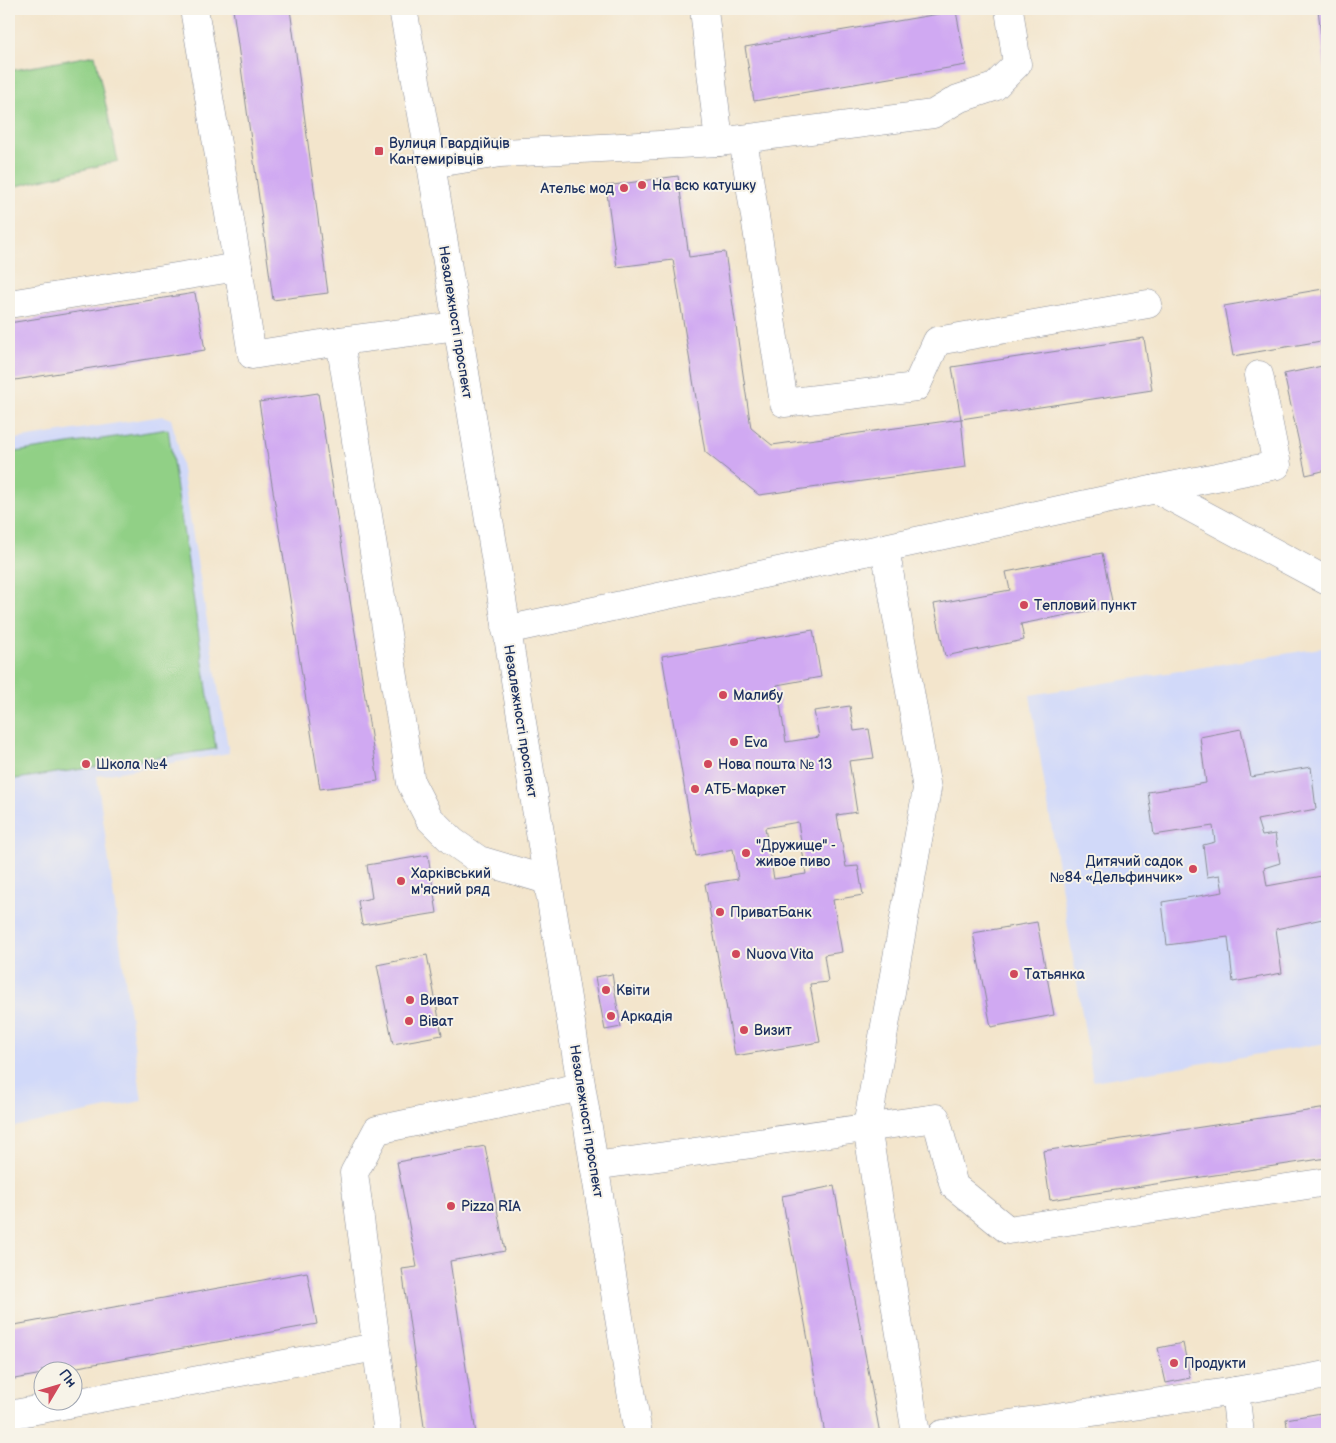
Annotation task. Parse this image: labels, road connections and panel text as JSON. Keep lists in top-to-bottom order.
{
  "streets": {
    "street": ["Незалежності проспект"]
  },
  "places": {
    "transit": ["Вулиця Гвардійців Кантемирівців"],
    "other": [
      "На всю катушку",
      "Ательє мод",
      "Тепловий пункт",
      "Малибу",
      "Eva",
      "Школа №4",
      "Нова пошта № 13",
      "АТБ-Маркет",
      "\"Дружище\" - живое пиво",
      "Дитячий садок №84 «Дельфинчик»",
      "Харківський м'ясний ряд",
      "ПриватБанк",
      "Nuova Vita",
      "Татьянка",
      "Квіти",
      "Виват",
      "Аркадія",
      "Віват",
      "Визит",
      "Pizza RIA",
      "Продукти"
    ]
  },
  "north": "top right"
}
